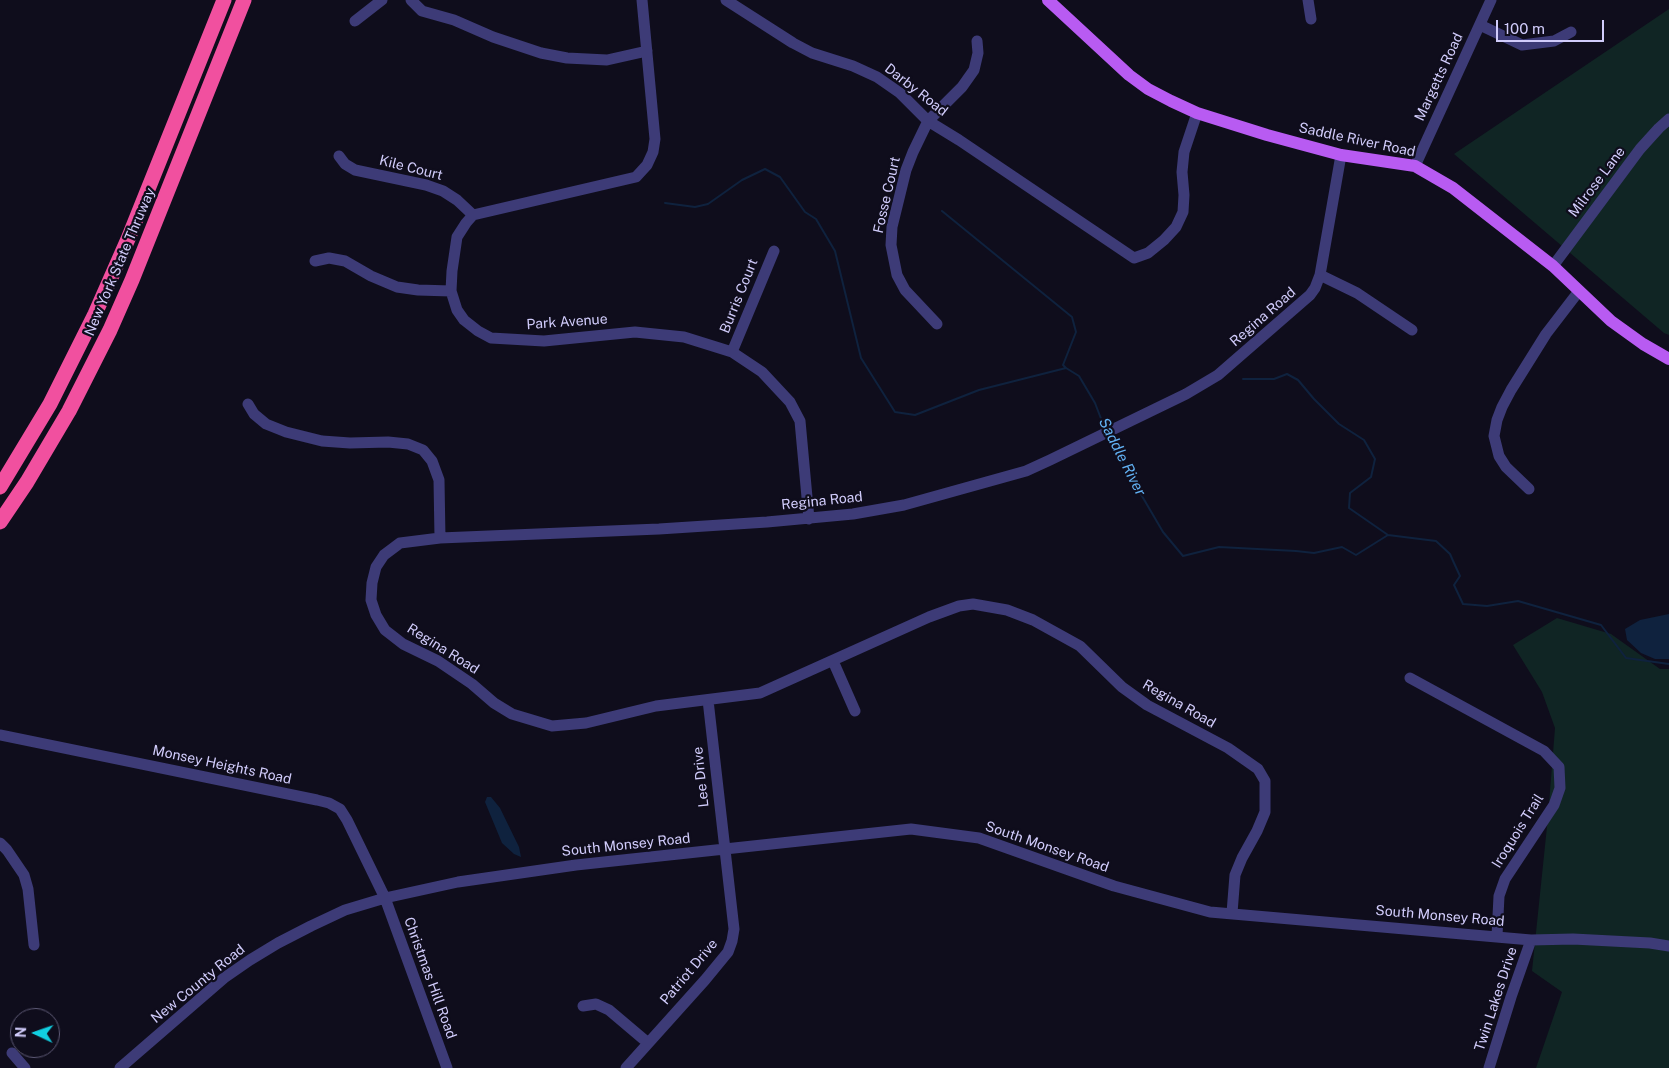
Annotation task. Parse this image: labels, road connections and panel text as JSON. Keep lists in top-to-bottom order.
{
  "streets": {
    "highway": ["New York State Thruway"],
    "main road": ["Saddle River Road"],
    "street": [
      "Margetts Road",
      "Darby Road",
      "Kile Court",
      "Milrose Lane",
      "Fosse Court",
      "Burris Court",
      "Regina Road",
      "Park Avenue",
      "Monsey Heights Road",
      "Lee Drive",
      "Iroquois Trail",
      "South Monsey Road",
      "Patriot Drive",
      "Christmas Hill Road",
      "New County Road",
      "Twin Lakes Drive"
    ]
  },
  "crossings": [
    ["Margetts Road", "Saddle River Road"],
    ["Darby Road", "Saddle River Road"],
    ["Darby Road", "Fosse Court"],
    ["Saddle River Road", "Milrose Lane"],
    ["Saddle River Road", "Regina Road"],
    ["Kile Court", "Park Avenue"],
    ["Burris Court", "Park Avenue"],
    ["Regina Road", "Park Avenue"],
    ["Regina Road", "Lee Drive"],
    ["Regina Road", "South Monsey Road"],
    ["Monsey Heights Road", "South Monsey Road"],
    ["Monsey Heights Road", "Christmas Hill Road"],
    ["Monsey Heights Road", "New County Road"],
    ["Lee Drive", "South Monsey Road"],
    ["Lee Drive", "Patriot Drive"],
    ["Iroquois Trail", "South Monsey Road"],
    ["South Monsey Road", "Patriot Drive"],
    ["South Monsey Road", "Christmas Hill Road"],
    ["South Monsey Road", "New County Road"],
    ["South Monsey Road", "Twin Lakes Drive"],
    ["Christmas Hill Road", "New County Road"]
  ],
  "water": ["Saddle River"],
  "scale_bar": "100 m",
  "north": "left"
}
